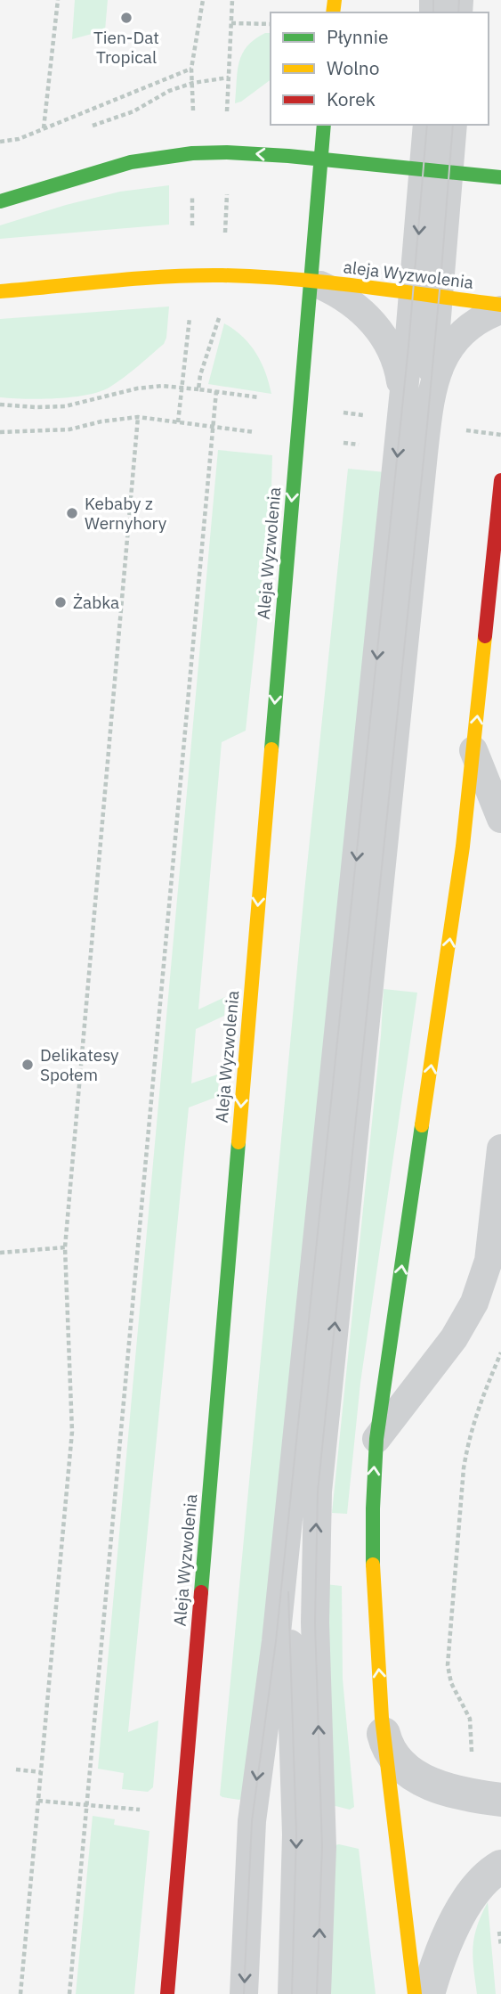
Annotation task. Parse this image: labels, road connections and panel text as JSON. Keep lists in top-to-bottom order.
{
  "streets": {
    "street": ["aleja Wyzwolenia", "Aleja Wyzwolenia"]
  },
  "crossings": [
    ["aleja Wyzwolenia", "Aleja Wyzwolenia"]
  ],
  "one_way": ["Aleja Wyzwolenia"],
  "places": [
    "Tien-Dat Tropical",
    "Kebaby z Wernyhory",
    "Żabka",
    "Delikatesy Społem"
  ],
  "legend": ["Płynnie", "Wolno", "Korek"]
}
